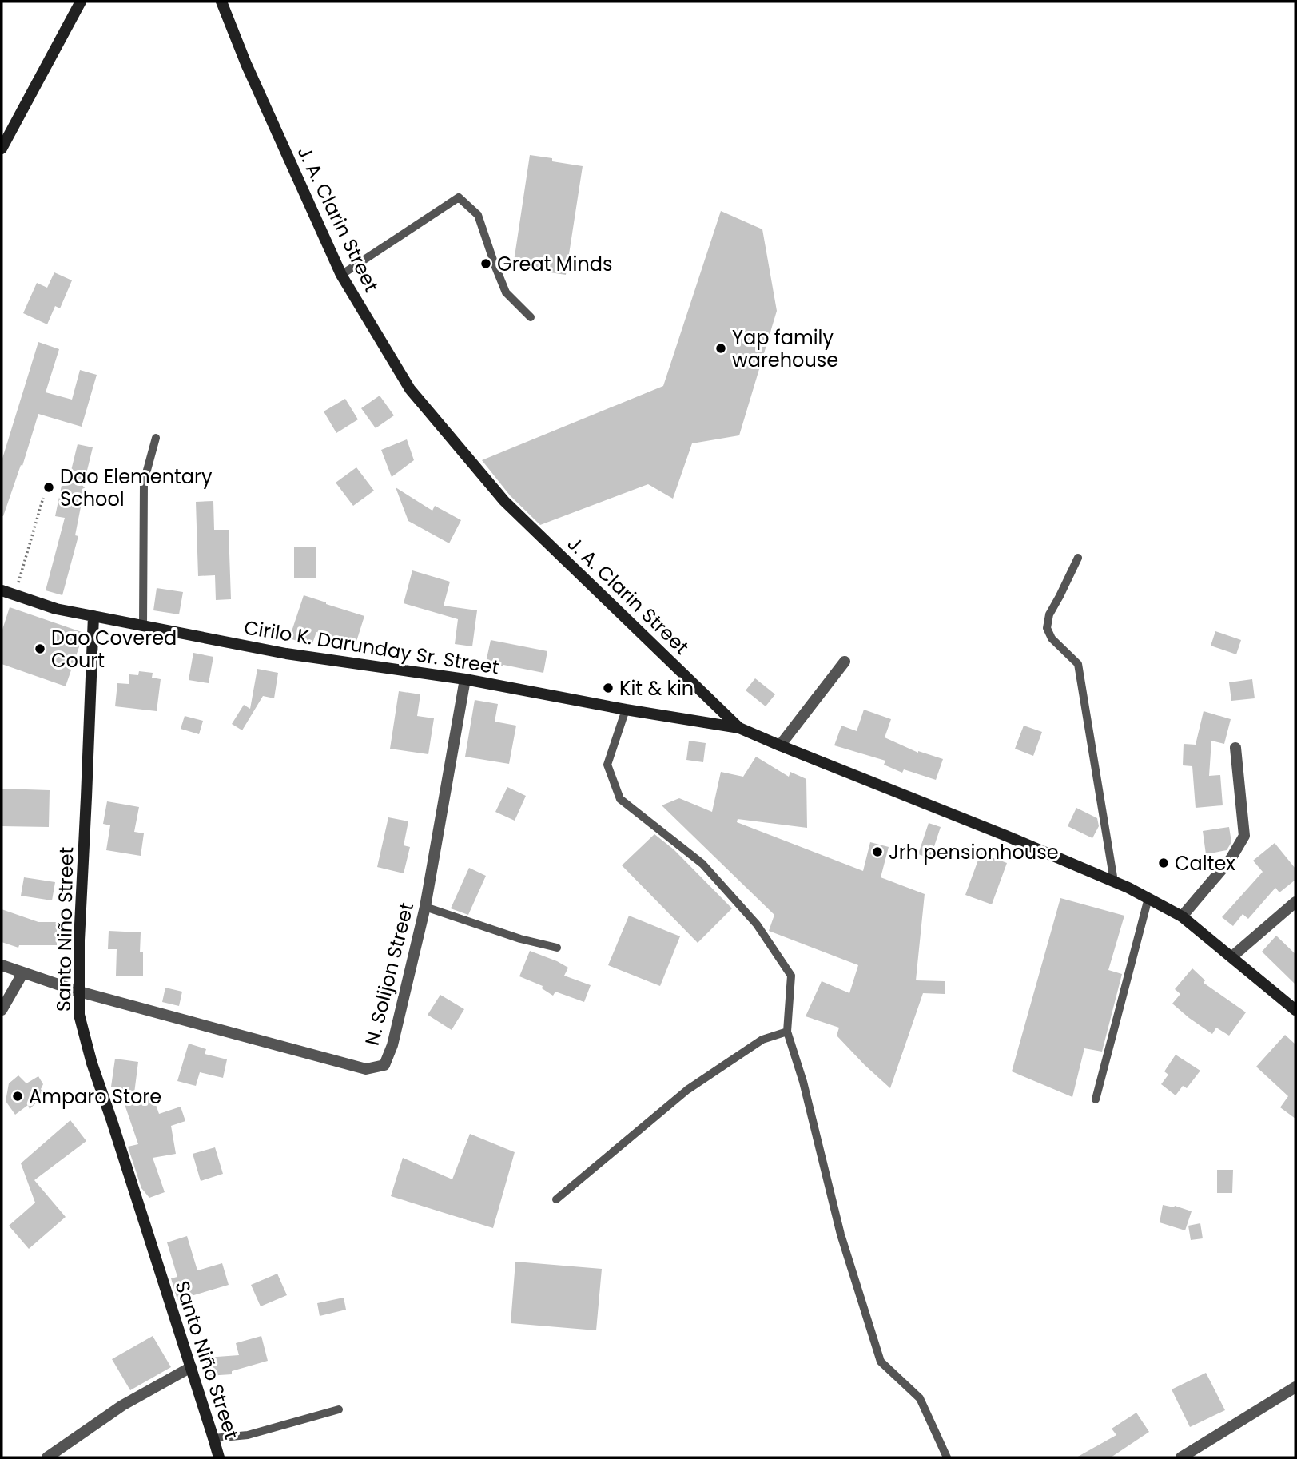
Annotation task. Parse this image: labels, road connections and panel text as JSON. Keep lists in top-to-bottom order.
{
  "streets": {
    "main road": ["J. A. Clarin Street", "Cirilo K. Darunday Sr. Street", "Santo Niño Street"],
    "street": ["N. Solijon Street"]
  },
  "crossings": [
    ["J. A. Clarin Street", "Cirilo K. Darunday Sr. Street"],
    ["Cirilo K. Darunday Sr. Street", "Santo Niño Street"],
    ["Cirilo K. Darunday Sr. Street", "N. Solijon Street"],
    ["Santo Niño Street", "N. Solijon Street"]
  ],
  "places": [
    "Great Minds",
    "Yap family warehouse",
    "Dao Elementary School",
    "Dao Covered Court",
    "Kit & kin",
    "Jrh pensionhouse",
    "Caltex",
    "Amparo Store"
  ]
}
